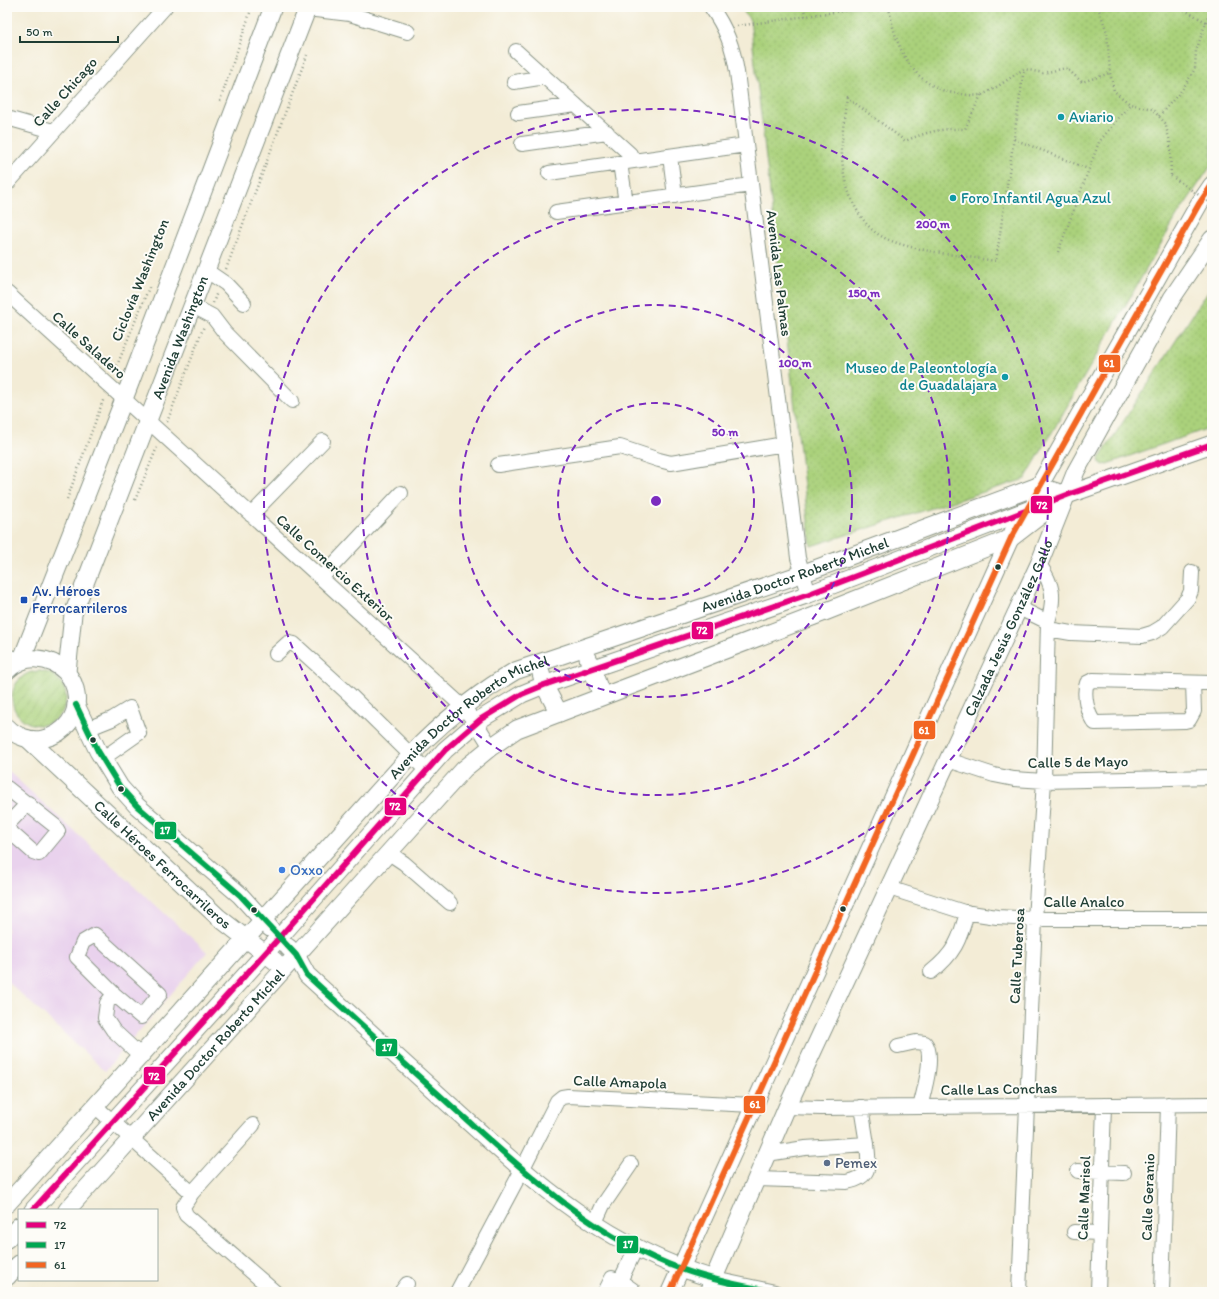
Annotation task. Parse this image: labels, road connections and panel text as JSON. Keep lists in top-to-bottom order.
{
  "streets": {
    "main road": [
      "Avenida Washington",
      "Avenida Doctor Roberto Michel",
      "Calzada Jesús González Gallo",
      "Calle Héroes Ferrocarrileros"
    ],
    "street": [
      "Calle Chicago",
      "Avenida Las Palmas",
      "Calle Saladero",
      "Calle Comercio Exterior",
      "Calle 5 de Mayo",
      "Calle Analco",
      "Calle Tuberosa",
      "Calle Amapola",
      "Calle Las Conchas",
      "Calle Geranio",
      "Calle Marisol"
    ],
    "path": ["Ciclovía Washington"]
  },
  "crossings": [
    ["Avenida Las Palmas", "Avenida Doctor Roberto Michel"],
    ["Ciclovía Washington", "Calle Saladero"],
    ["Avenida Washington", "Calle Saladero"],
    ["Avenida Washington", "Calle Comercio Exterior"],
    ["Calle Saladero", "Calle Comercio Exterior"],
    ["Calle Comercio Exterior", "Avenida Doctor Roberto Michel"],
    ["Avenida Doctor Roberto Michel", "Calzada Jesús González Gallo"],
    ["Avenida Doctor Roberto Michel", "Calle Héroes Ferrocarrileros"],
    ["Calzada Jesús González Gallo", "Calle 5 de Mayo"],
    ["Calzada Jesús González Gallo", "Calle Héroes Ferrocarrileros"],
    ["Calzada Jesús González Gallo", "Calle Analco"],
    ["Calzada Jesús González Gallo", "Calle Tuberosa"],
    ["Calzada Jesús González Gallo", "Calle Las Conchas"],
    ["Calle 5 de Mayo", "Calle Tuberosa"],
    ["Calle Héroes Ferrocarrileros", "Calle Amapola"],
    ["Calle Analco", "Calle Tuberosa"],
    ["Calle Tuberosa", "Calle Las Conchas"],
    ["Calle Las Conchas", "Calle Geranio"],
    ["Calle Las Conchas", "Calle Marisol"]
  ],
  "places": {
    "other": [
      "Aviario",
      "Foro Infantil Agua Azul",
      "Museo de Paleontología de Guadalajara",
      "Oxxo",
      "Pemex"
    ],
    "transit": ["Av. Héroes Ferrocarrileros"]
  },
  "lines": ["transit line 61", "transit line 72", "transit line 17"],
  "legend": ["72", "17", "61"],
  "scale_bar": "50 m",
  "rings": [
    "200 m",
    "150 m",
    "100 m",
    "50 m"
  ]
}
